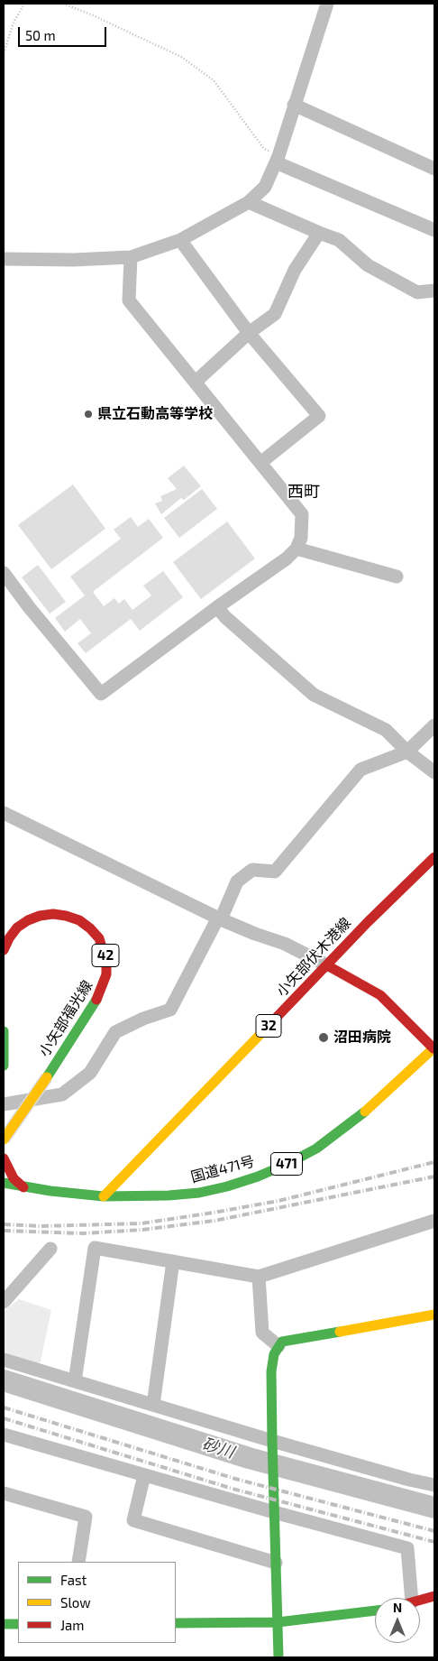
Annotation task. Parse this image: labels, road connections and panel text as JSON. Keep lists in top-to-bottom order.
{
  "streets": {
    "main road": [
      "42",
      "小矢部伏木港線",
      "小矢部福光線",
      "32",
      "471",
      "国道471号"
    ]
  },
  "crossings": [
    ["小矢部伏木港線", "国道471号"]
  ],
  "districts": ["西町"],
  "water": ["砂川"],
  "places": ["県立石動高等学校", "沼田病院"],
  "legend": ["Fast", "Slow", "Jam"],
  "scale_bar": "50 m",
  "north": "top"
}
